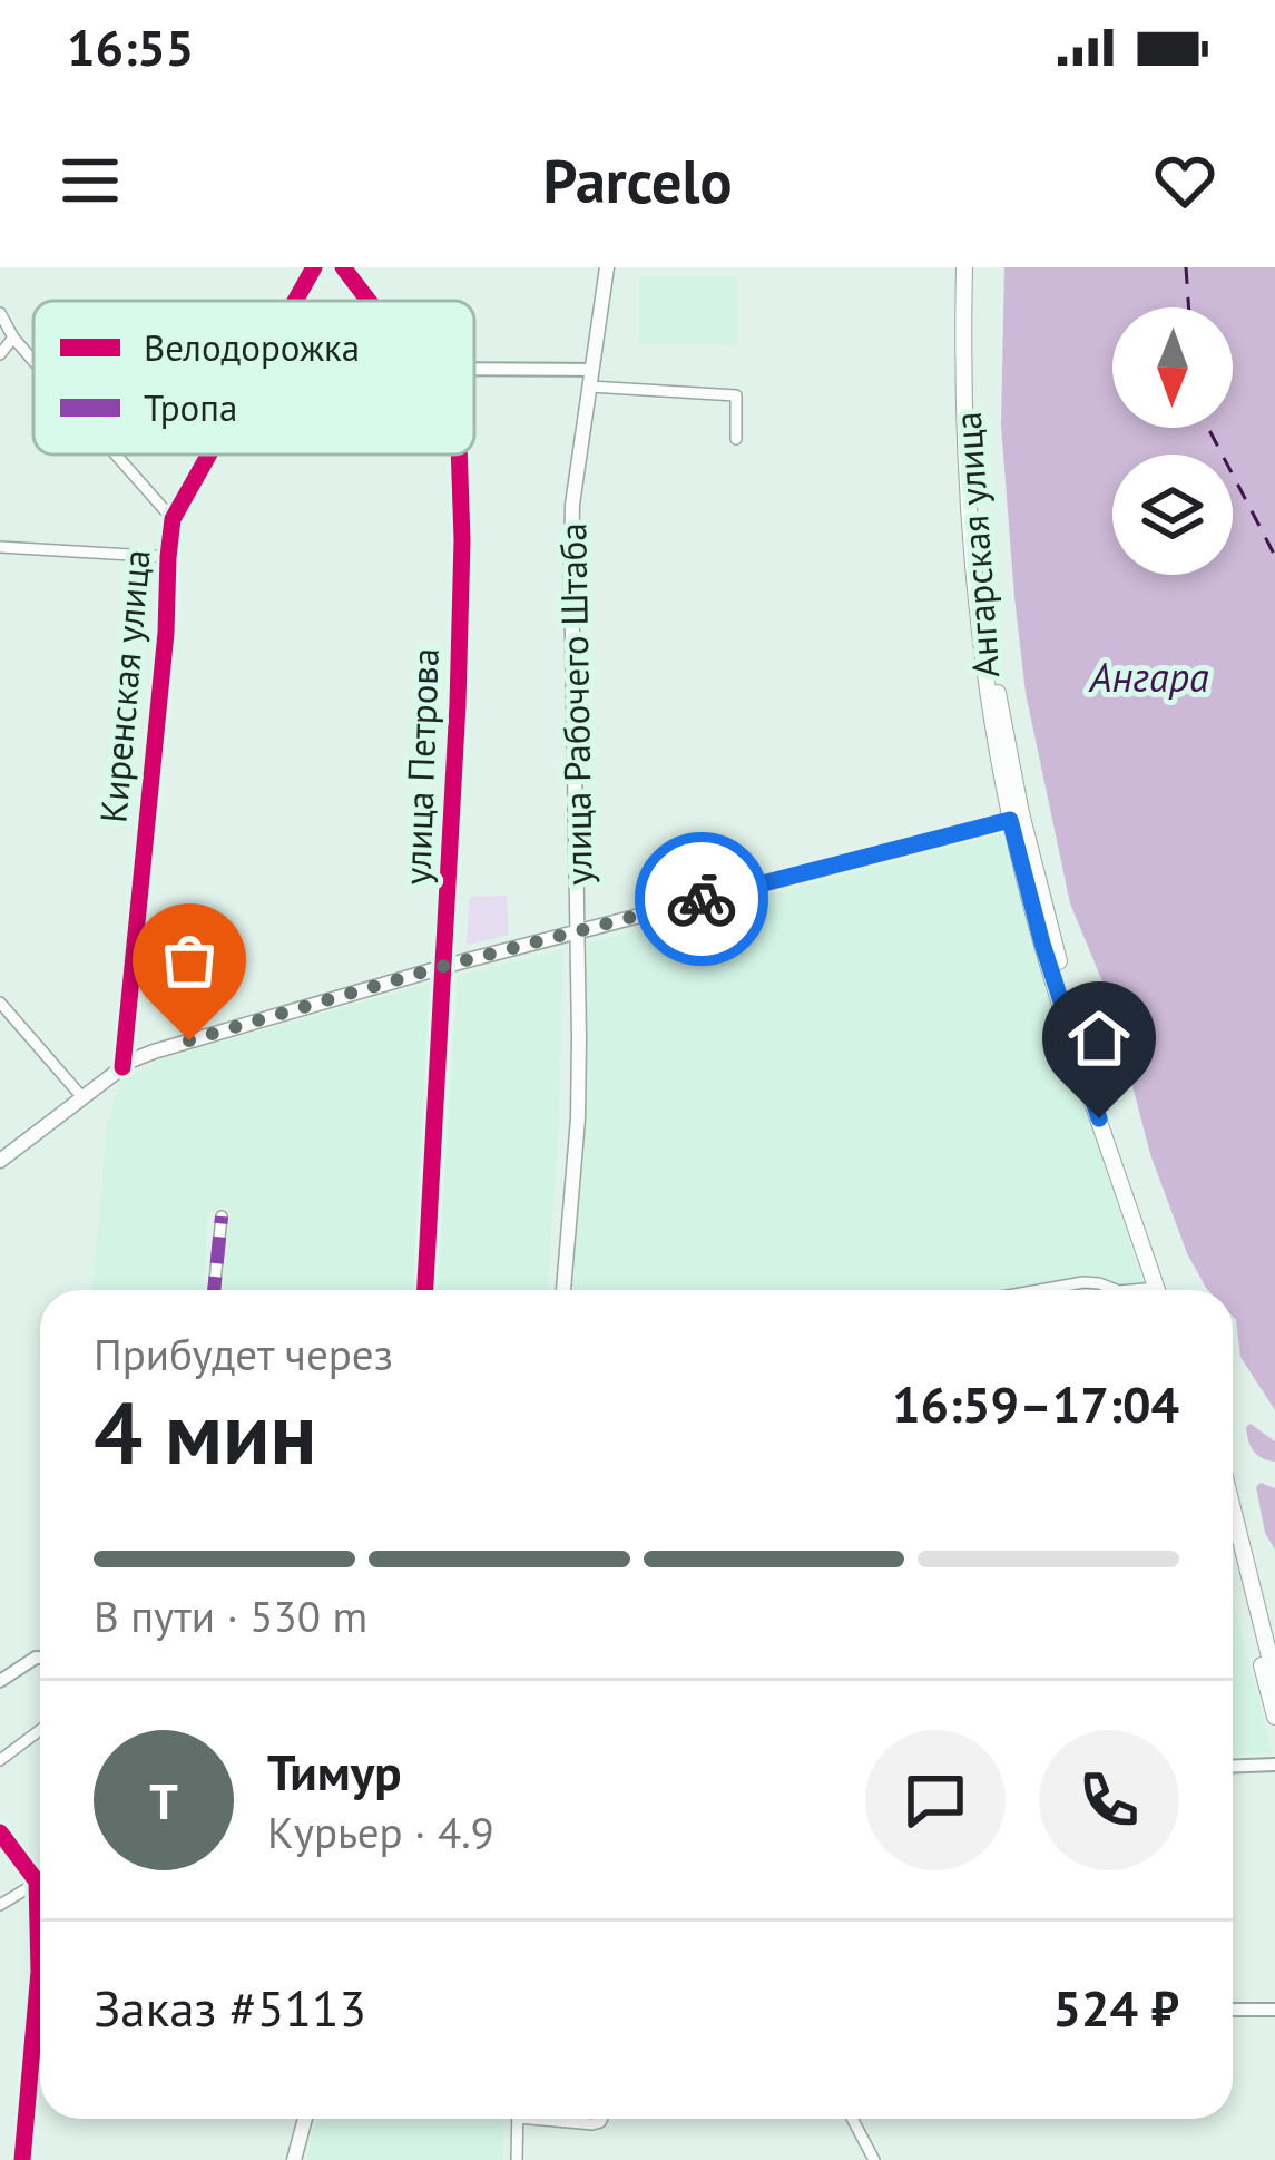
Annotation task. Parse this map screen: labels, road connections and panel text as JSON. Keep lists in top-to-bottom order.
{
  "streets": {
    "main road": ["Ангарская улица", "улица Рабочего Штаба"],
    "street": ["Киренская улица", "улица Петрова"]
  },
  "water": ["Ангара"],
  "legend": ["Велодорожка", "Тропа"],
  "north": "bottom",
  "page": {
    "status": "16:55",
    "header": "Parcelo",
    "heading": ["4 мин", "Прибудет через", "16:59–17:04"],
    "panel": [
      "Тимур",
      "Курьер · 4.9",
      "Заказ #5113",
      "524 ₽"
    ],
    "bar": "В пути · 530 m",
    "round": "Т"
  }
}
